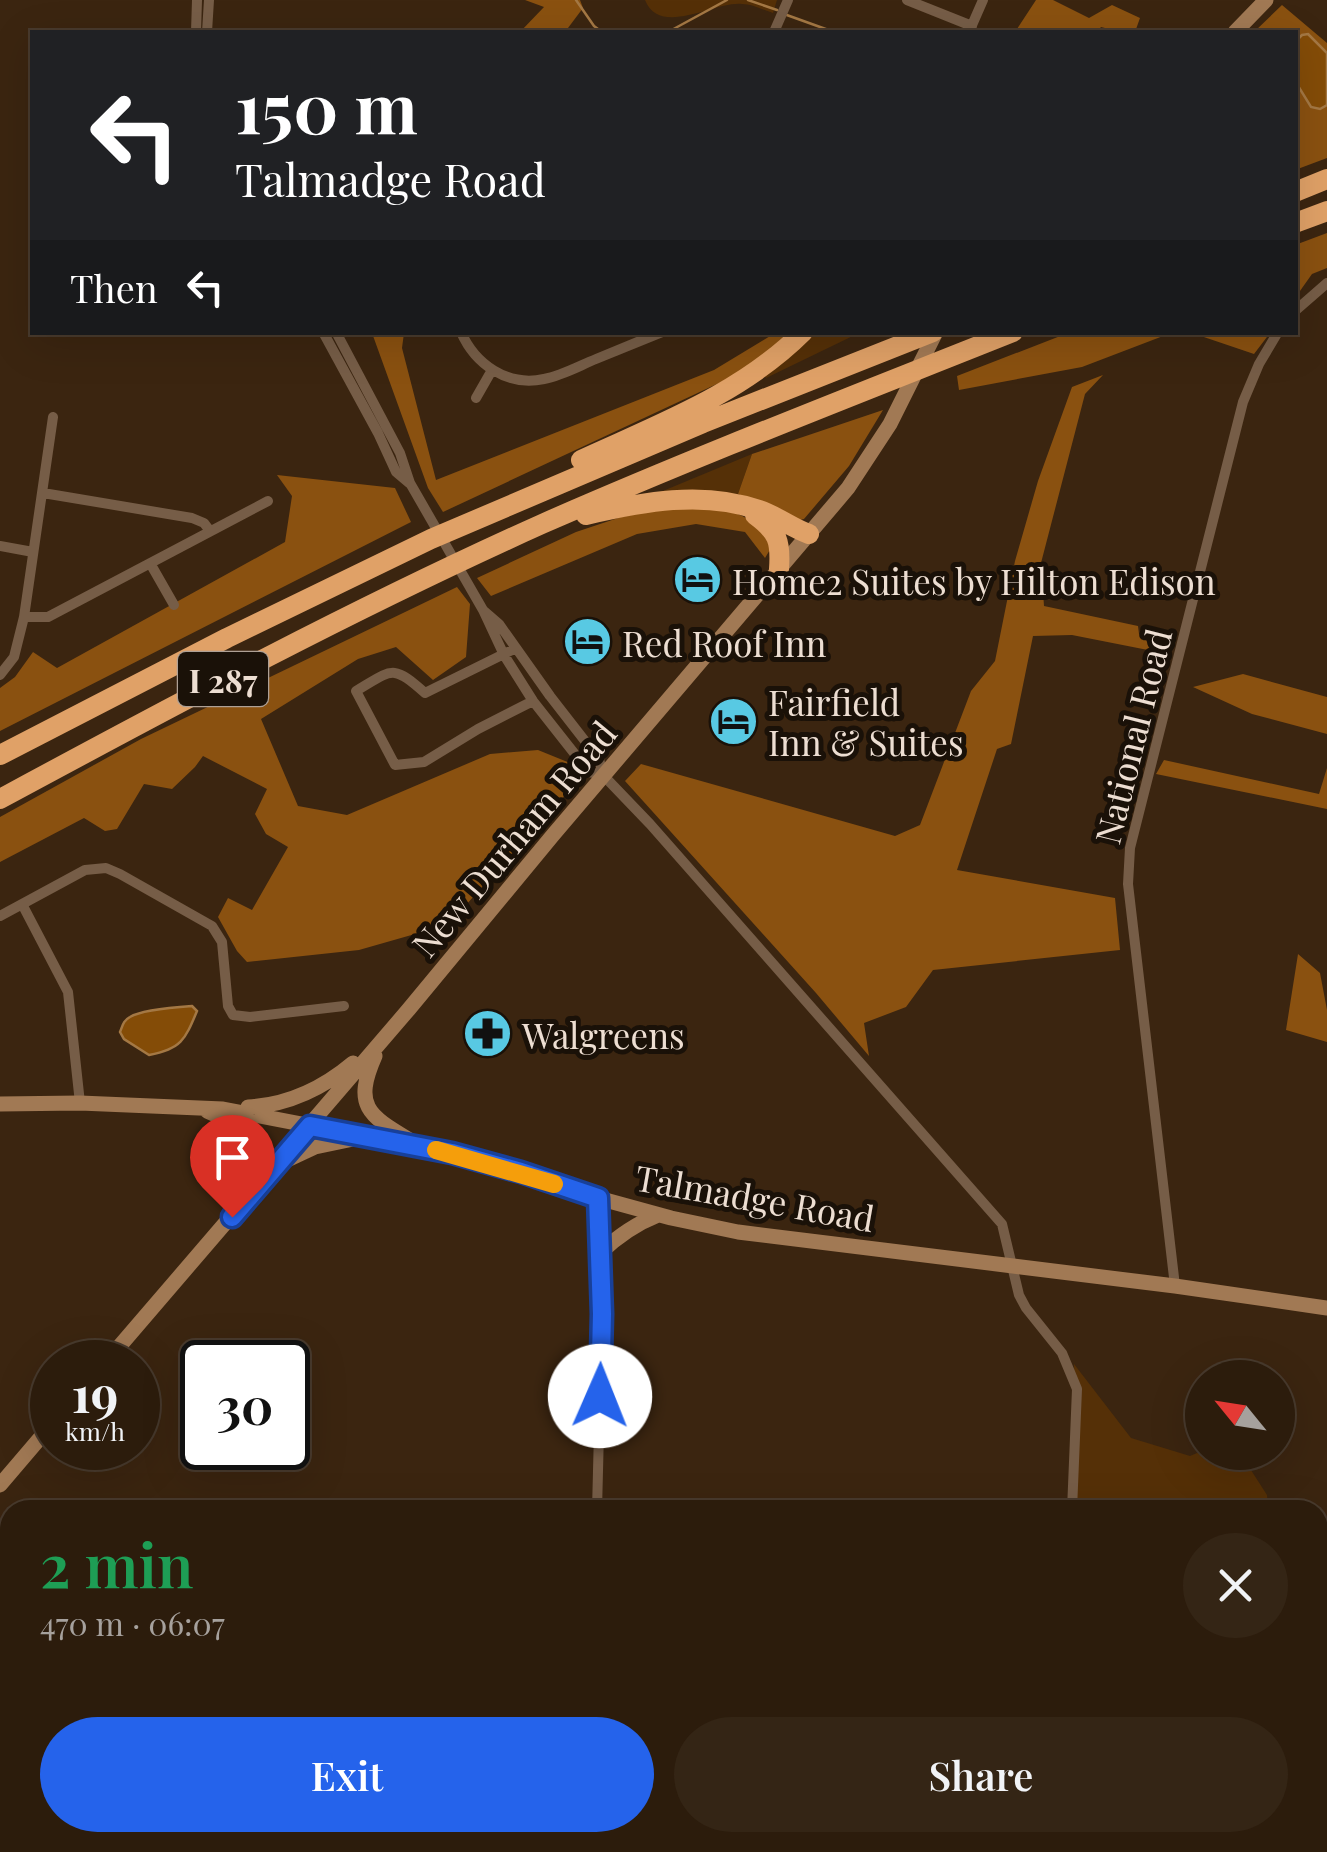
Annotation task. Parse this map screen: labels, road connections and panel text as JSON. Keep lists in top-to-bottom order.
{
  "streets": {
    "highway": ["I 287"],
    "street": ["National Road", "New Durham Road", "Talmadge Road"]
  },
  "crossings": [
    ["National Road", "Talmadge Road"],
    ["New Durham Road", "Talmadge Road"]
  ],
  "places": {
    "hotel": ["Home2 Suites by Hilton Edison", "Red Roof Inn", "Fairfield Inn & Suites"],
    "pharmacy": ["Walgreens"]
  },
  "north": "top left",
  "page": {
    "turn": ["150 m", "Talmadge Road"],
    "then": "Then",
    "speed": "19 km/h",
    "limit": "30",
    "heading": ["2 min", "470 m · 06:07"],
    "buttons": ["Exit", "Share"]
  }
}
